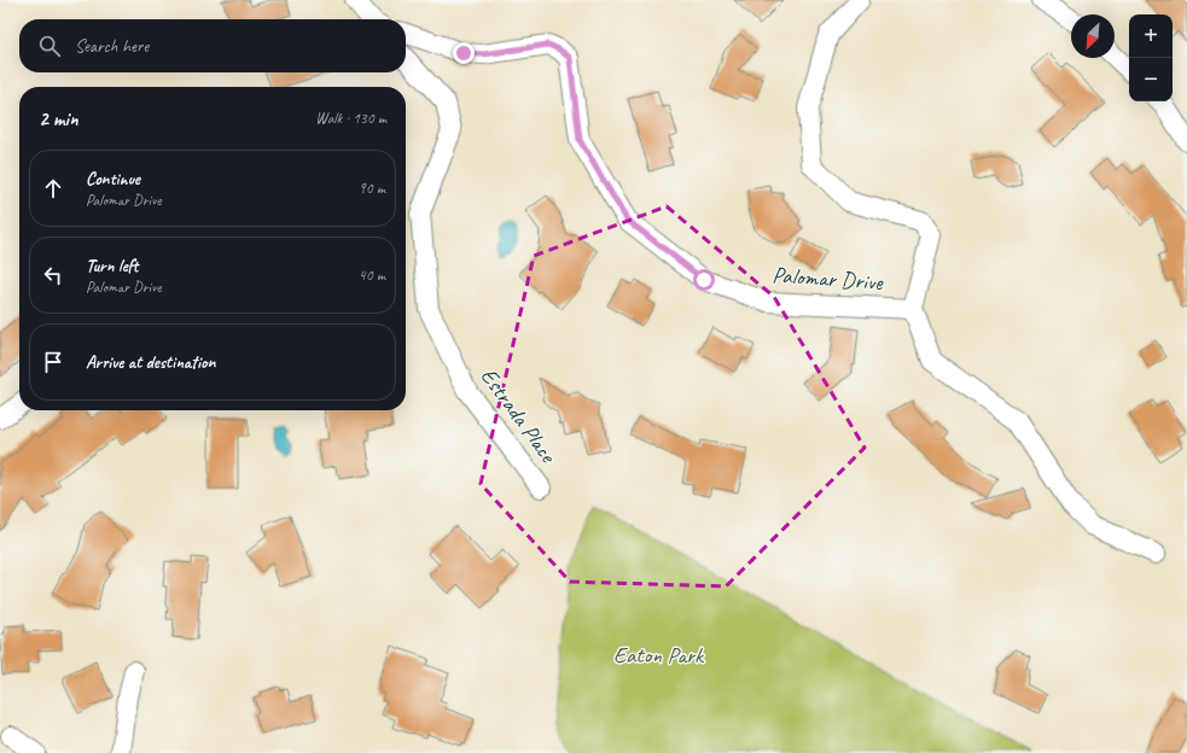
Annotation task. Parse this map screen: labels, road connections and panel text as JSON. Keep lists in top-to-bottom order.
{
  "streets": {
    "street": ["Palomar Drive", "Estrada Place"]
  },
  "parks": ["Eaton Park"],
  "north": "bottom left",
  "page": {
    "map_buttons": ["+", "−"],
    "search": "Search here",
    "heading": ["2 min", "Walk · 130 m"],
    "list": [
      ["Continue", "Palomar Drive", "90 m"],
      ["Turn left", "Palomar Drive", "40 m"],
      "Arrive at destination"
    ]
  }
}
